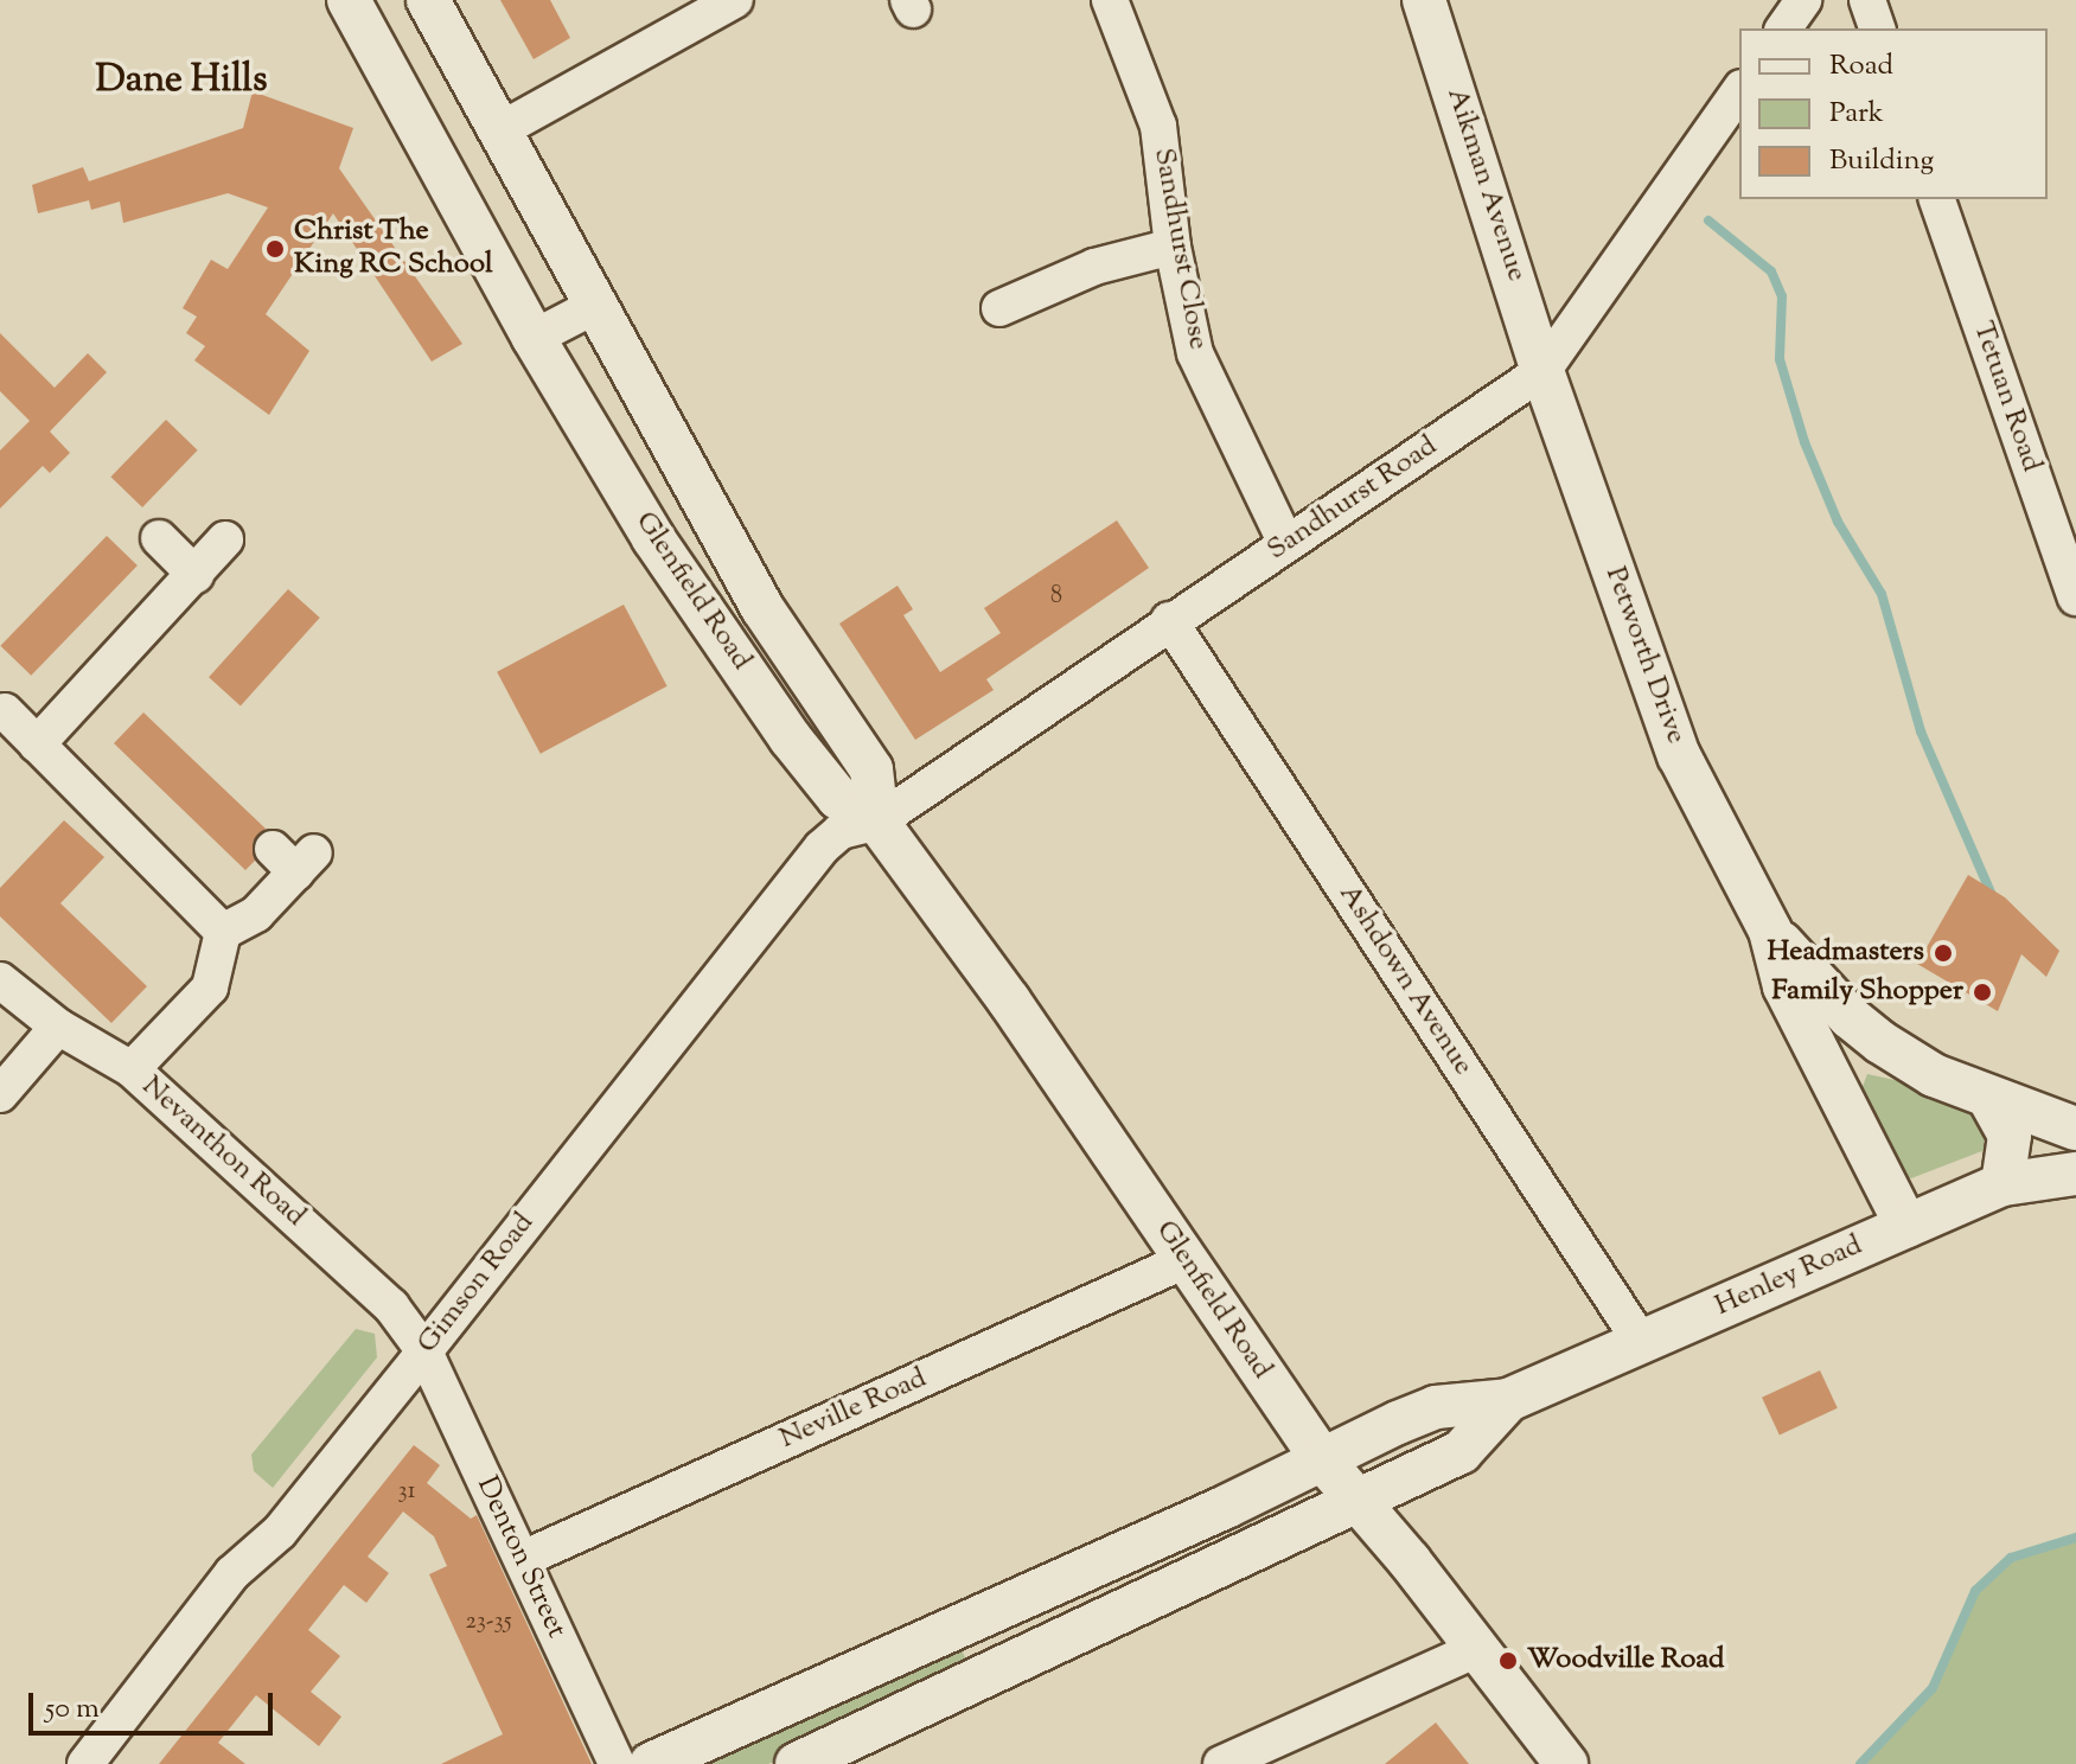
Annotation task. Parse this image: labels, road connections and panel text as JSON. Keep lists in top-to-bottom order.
{
  "streets": {
    "street": [
      "Aikman Avenue",
      "Sandhurst Close",
      "Tetuan Road",
      "Sandhurst Road",
      "Glenfield Road",
      "Petworth Drive",
      "Ashdown Avenue",
      "Nevanthon Road",
      "Henley Road",
      "Gimson Road",
      "Neville Road",
      "Denton Street"
    ]
  },
  "crossings": [
    ["Aikman Avenue", "Sandhurst Road"],
    ["Aikman Avenue", "Petworth Drive"],
    ["Sandhurst Close", "Sandhurst Road"],
    ["Sandhurst Road", "Glenfield Road"],
    ["Sandhurst Road", "Petworth Drive"],
    ["Sandhurst Road", "Ashdown Avenue"],
    ["Sandhurst Road", "Gimson Road"],
    ["Glenfield Road", "Henley Road"],
    ["Glenfield Road", "Gimson Road"],
    ["Glenfield Road", "Neville Road"],
    ["Petworth Drive", "Henley Road"],
    ["Ashdown Avenue", "Henley Road"],
    ["Nevanthon Road", "Gimson Road"],
    ["Nevanthon Road", "Denton Street"],
    ["Gimson Road", "Denton Street"],
    ["Neville Road", "Denton Street"]
  ],
  "districts": ["Dane Hills"],
  "places": [
    "Christ The King RC School",
    "Headmasters",
    "Family Shopper",
    "Woodville Road"
  ],
  "house_numbers": ["8", "31", "23-35"],
  "legend": ["Road", "Park", "Building"],
  "scale_bar": "50 m"
}
